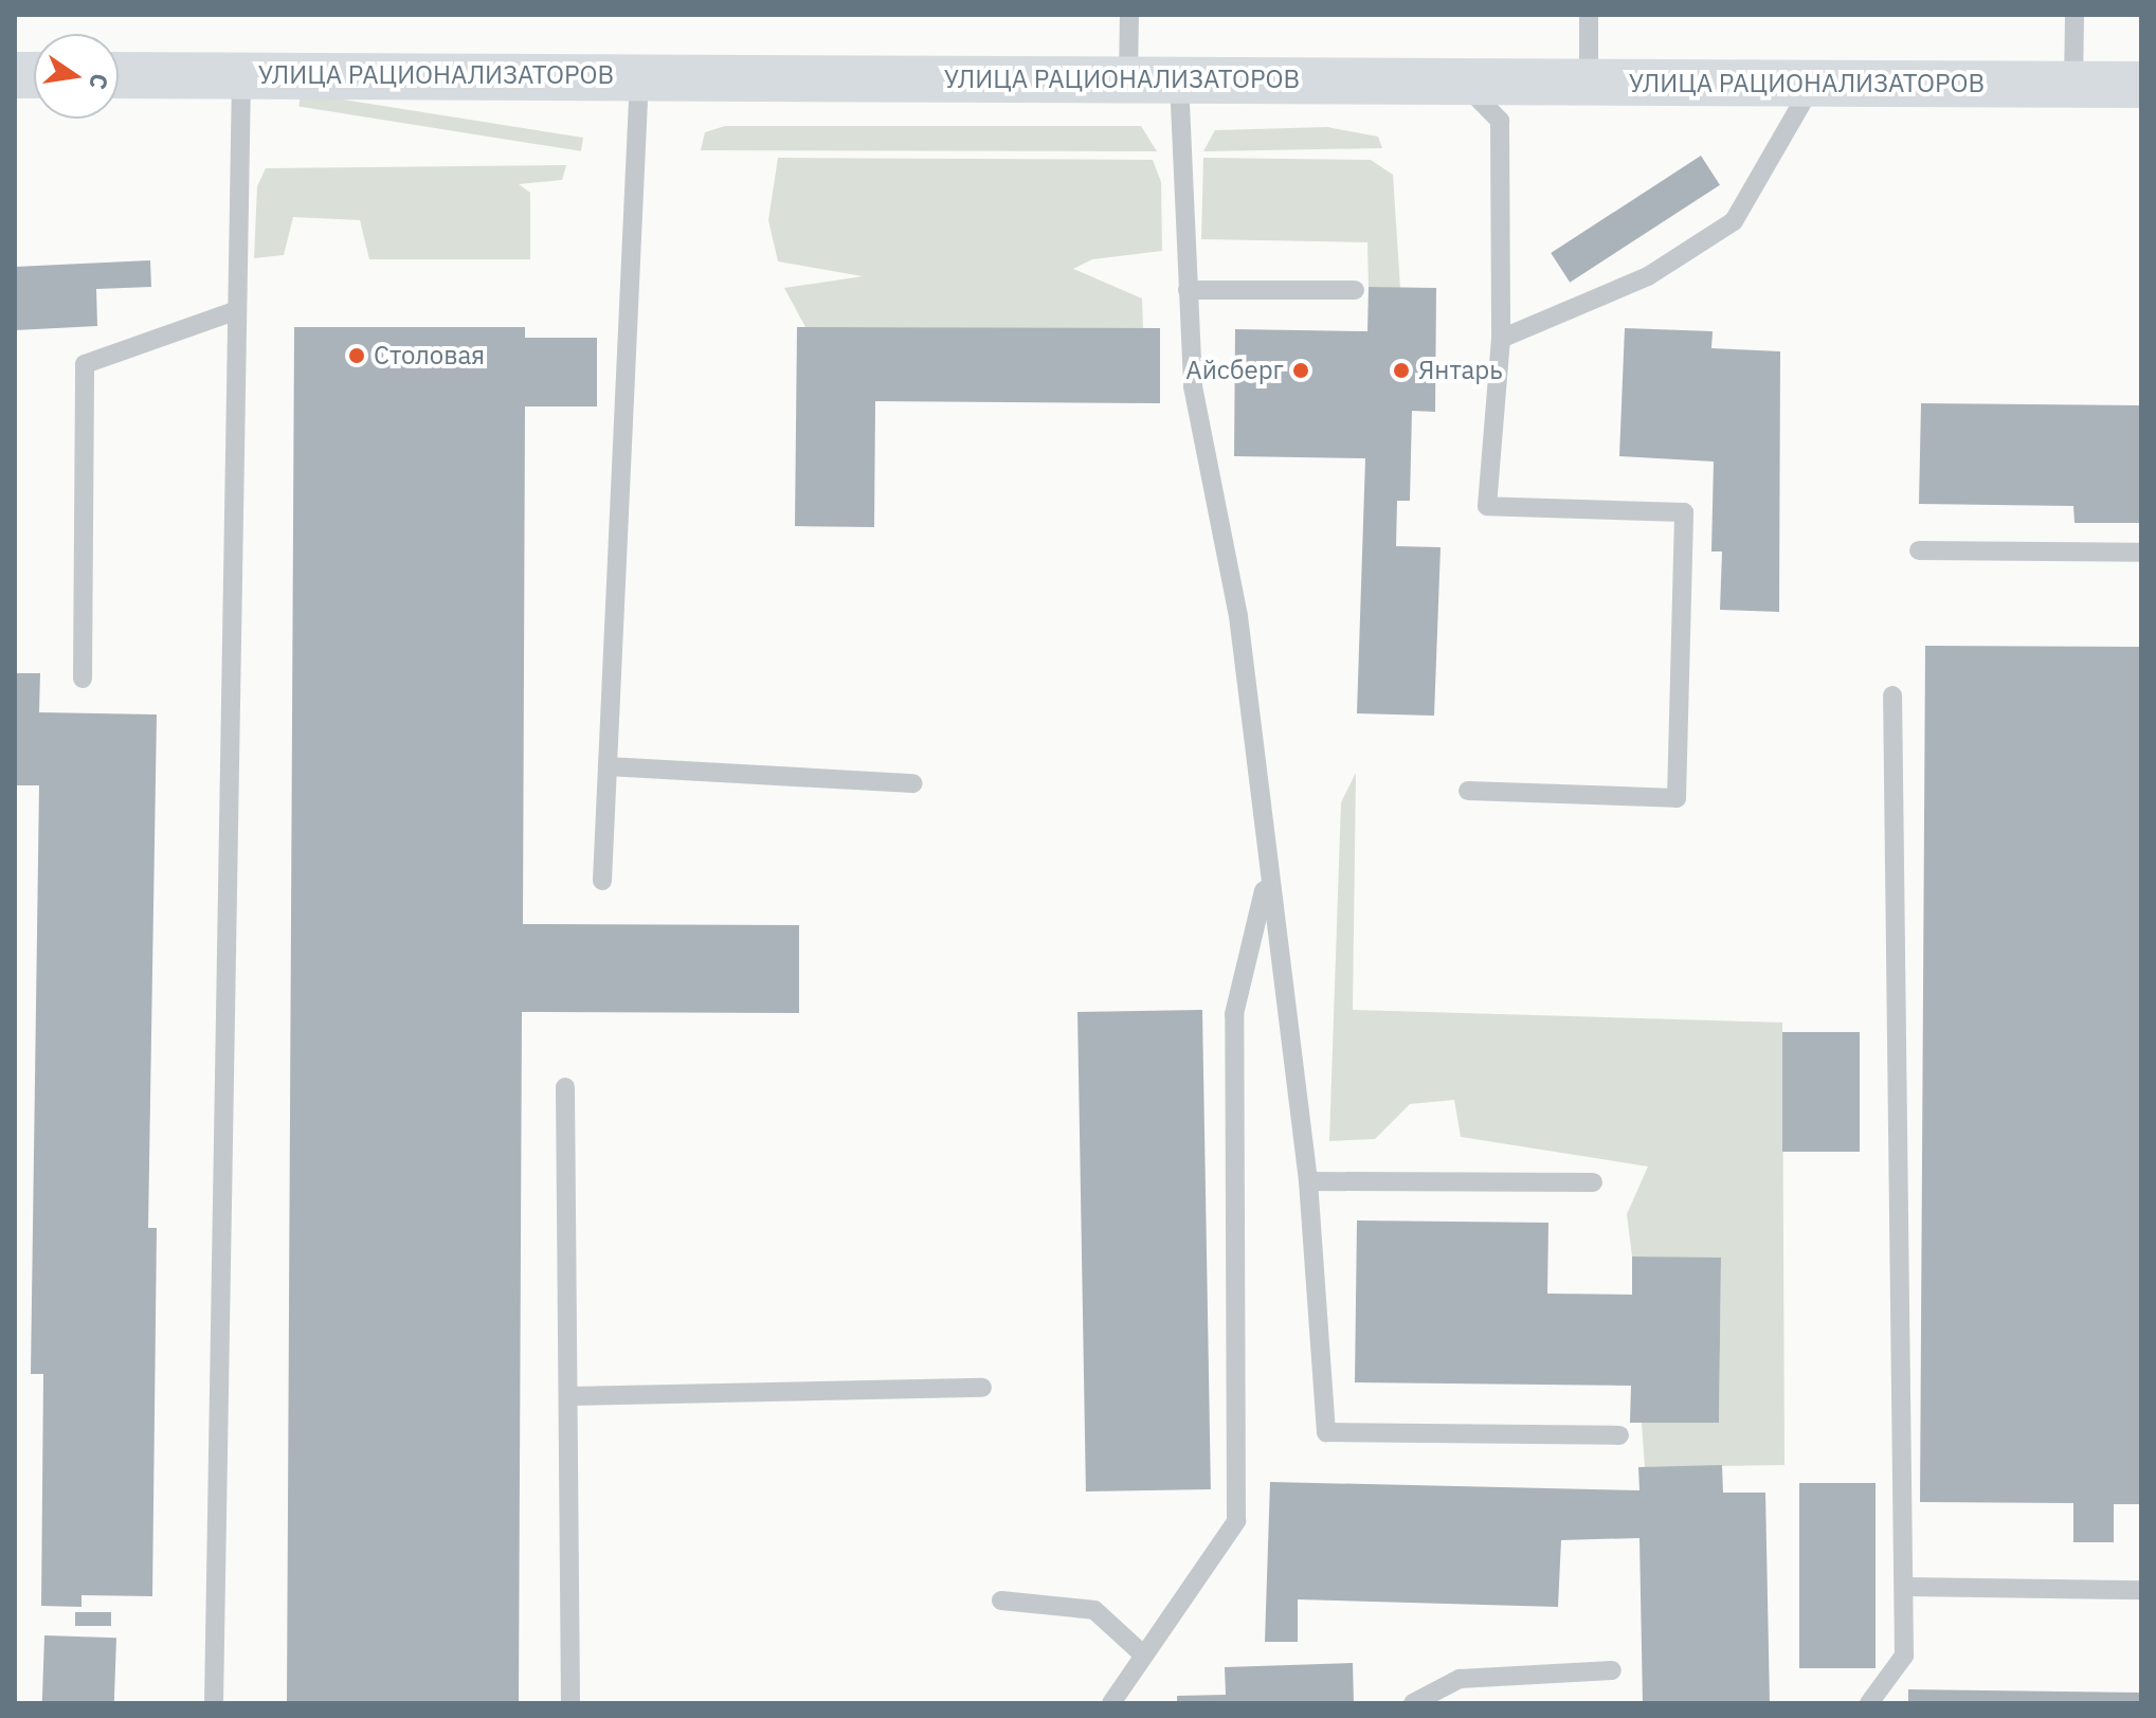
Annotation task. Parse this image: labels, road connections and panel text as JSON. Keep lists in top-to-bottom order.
{
  "streets": {
    "main road": ["УЛИЦА РАЦИОНАЛИЗАТОРОВ"]
  },
  "places": ["Столовая", "Айсберг", "Янтарь"],
  "north": "right"
}
